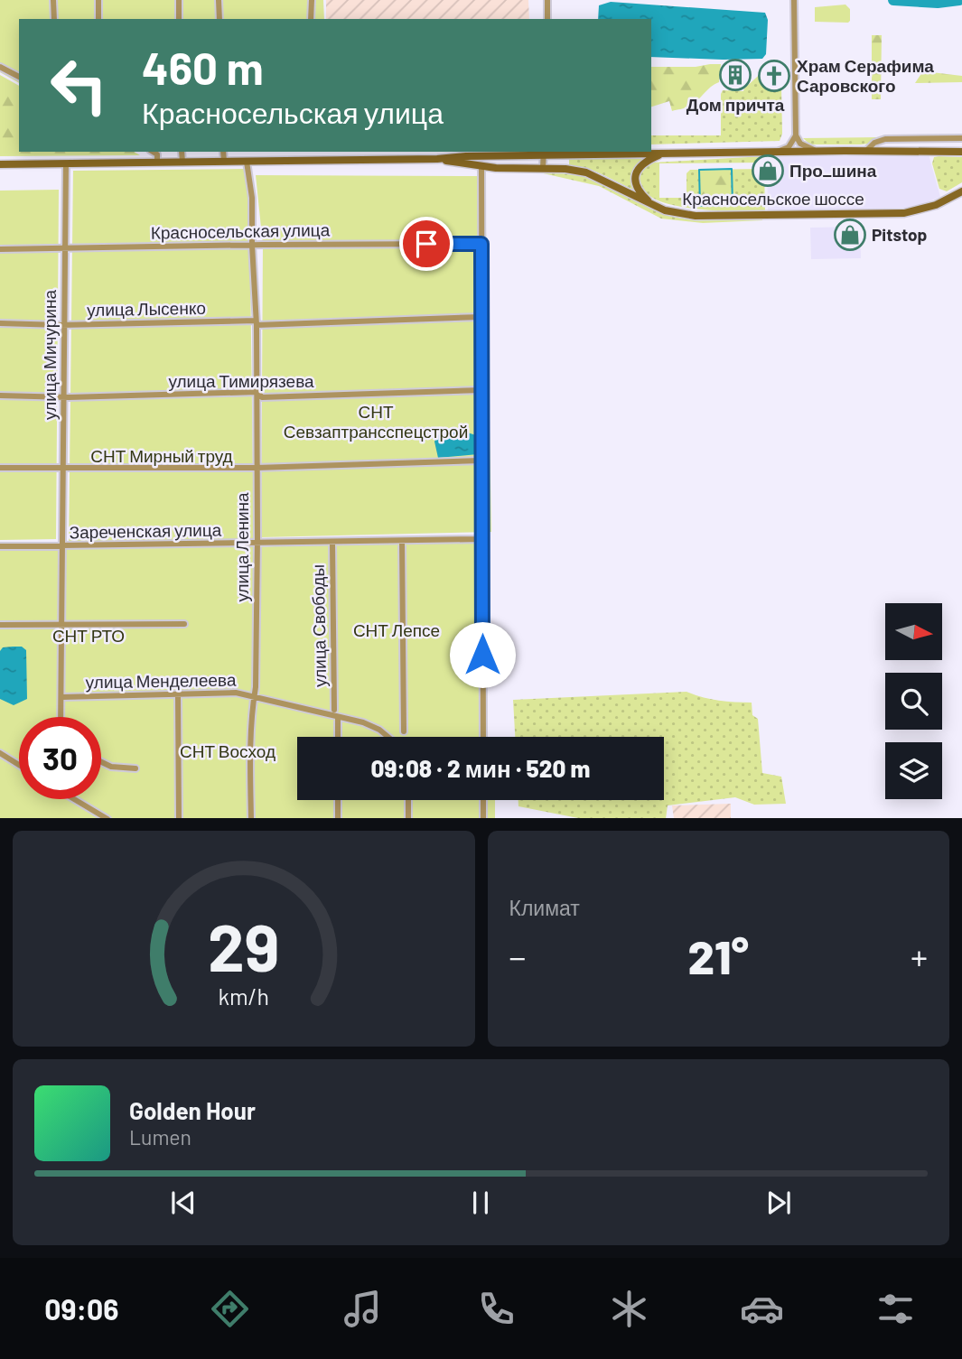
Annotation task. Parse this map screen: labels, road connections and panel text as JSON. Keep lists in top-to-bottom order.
{
  "streets": {
    "main road": ["Красносельское шоссе"],
    "street": [
      "Красносельская улица",
      "улица Лысенко",
      "улица Мичурина",
      "улица Тимирязева",
      "Зареченская улица",
      "улица Ленина",
      "улица Свободы",
      "улица Менделеева"
    ]
  },
  "crossings": [
    ["Красносельское шоссе", "улица Мичурина"],
    ["Красносельское шоссе", "улица Ленина"],
    ["Красносельская улица", "улица Мичурина"],
    ["Красносельская улица", "улица Ленина"],
    ["улица Лысенко", "улица Мичурина"],
    ["улица Лысенко", "улица Ленина"],
    ["улица Мичурина", "улица Тимирязева"],
    ["улица Мичурина", "Зареченская улица"],
    ["улица Мичурина", "улица Менделеева"],
    ["улица Тимирязева", "улица Ленина"],
    ["Зареченская улица", "улица Ленина"],
    ["Зареченская улица", "улица Свободы"],
    ["улица Ленина", "улица Менделеева"]
  ],
  "parks": [
    "СНТ Севзаптрансспецстрой",
    "СНТ Мирный труд",
    "СНТ Лепсе",
    "СНТ РТО",
    "СНТ Восход"
  ],
  "places": {
    "building": ["Дом причта"],
    "church": ["Храм Серафима Саровского"],
    "shop": ["Про_шина", "Pitstop"]
  },
  "north": "right",
  "page": {
    "turn": ["460 m", "Красносельская улица"],
    "limit": "30",
    "trip": "09:08 · 2 мин · 520 m",
    "tile": "Климат",
    "heat": ["−", "21°", "+"],
    "song": ["Golden Hour", "Lumen"],
    "tabs": "09:06",
    "gauge": ["29", "km/h"]
  }
}
